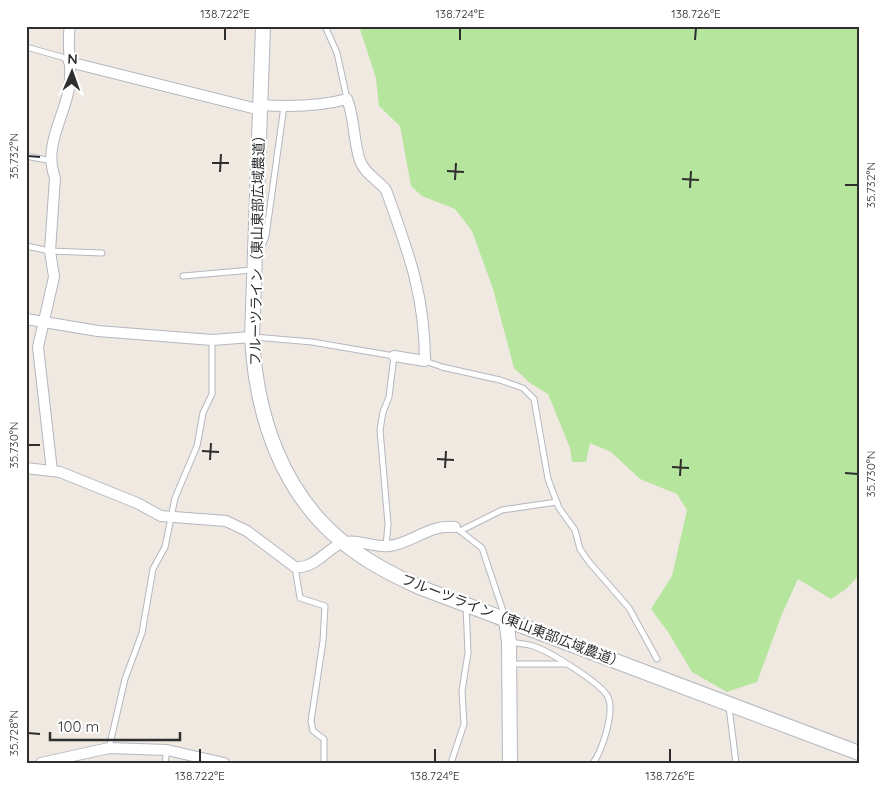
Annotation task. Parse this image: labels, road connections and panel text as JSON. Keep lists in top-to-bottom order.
{
  "streets": {
    "street": ["フルーツライン（東山東部広域農道）"]
  },
  "scale_bar": "100 m",
  "north": "top",
  "coordinates": [
    "138.722°E",
    "138.724°E",
    "138.726°E",
    "35.732°N",
    "35.730°N",
    "35.728°N"
  ]
}
